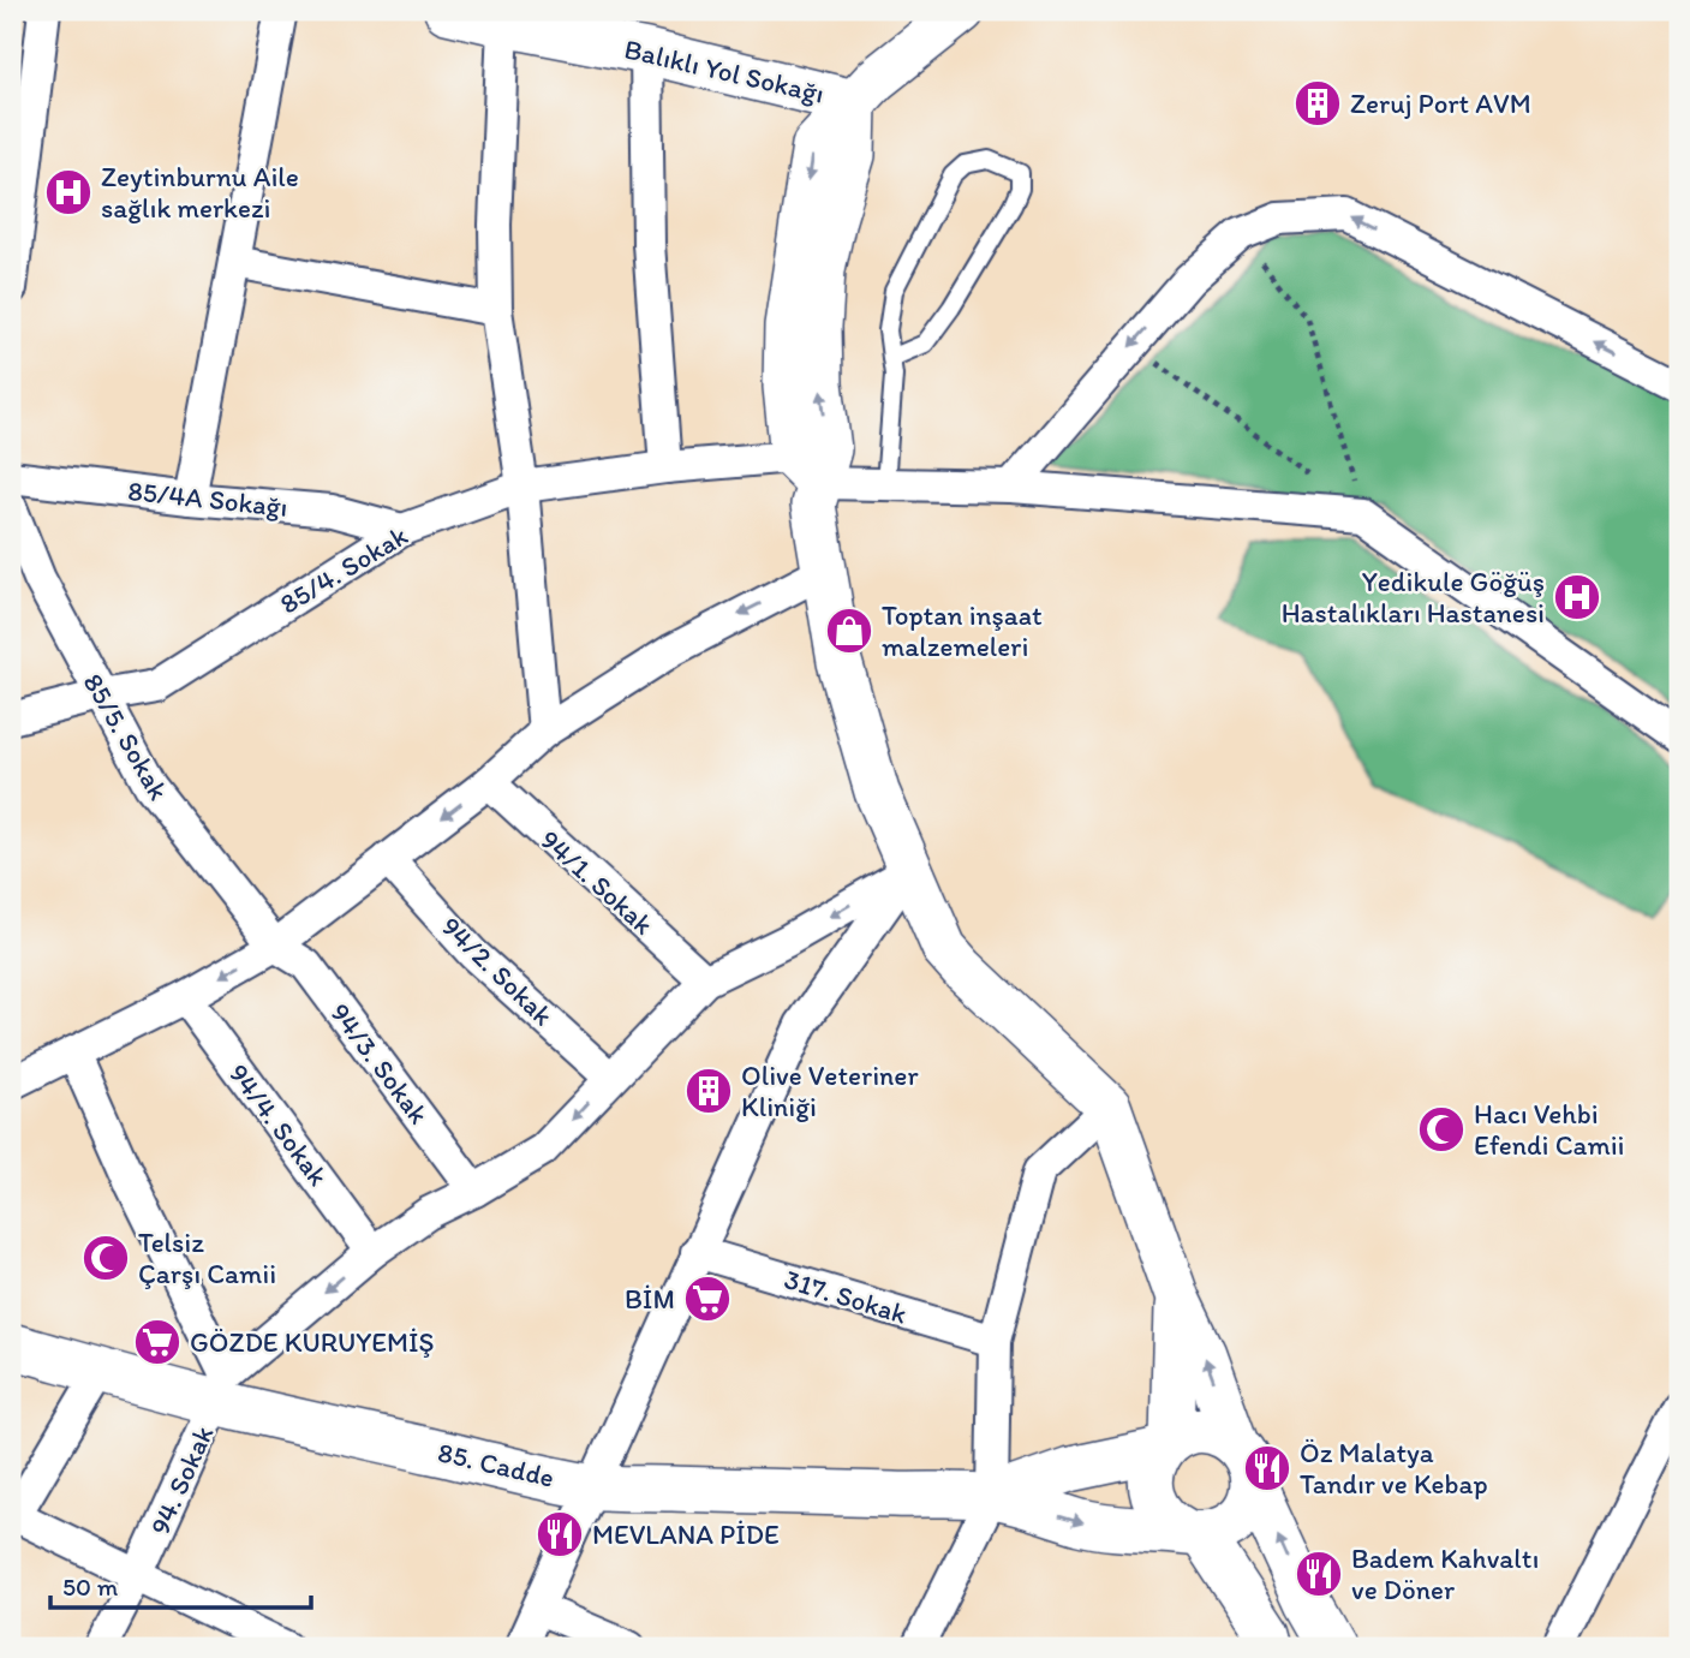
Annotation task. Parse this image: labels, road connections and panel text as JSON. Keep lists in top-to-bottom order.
{
  "streets": {
    "street": [
      "Balıklı Yol Sokağı",
      "85/4A Sokağı",
      "85/4. Sokak",
      "85/5. Sokak",
      "94/1. Sokak",
      "94/2. Sokak",
      "94/3. Sokak",
      "94/4. Sokak",
      "317. Sokak",
      "85. Cadde",
      "94. Sokak"
    ]
  },
  "crossings": [
    ["85/4A Sokağı", "85/4. Sokak"],
    ["85/4. Sokak", "85/5. Sokak"],
    ["85/5. Sokak", "94/3. Sokak"],
    ["85. Cadde", "94. Sokak"]
  ],
  "places": {
    "building": ["Zeruj Port AVM", "Olive Veteriner Kliniği"],
    "hospital": ["Zeytinburnu Aile sağlık merkezi", "Yedikule Göğüş Hastalıkları Hastanesi"],
    "shop": ["Toptan inşaat malzemeleri"],
    "mosque": ["Hacı Vehbi Efendi Camii", "Telsiz Çarşı Camii"],
    "supermarket": ["BİM", "GÖZDE KURUYEMİŞ"],
    "restaurant": ["Öz Malatya Tandır ve Kebap", "MEVLANA PİDE", "Badem Kahvaltı ve Döner"]
  },
  "scale_bar": "50 m"
}
